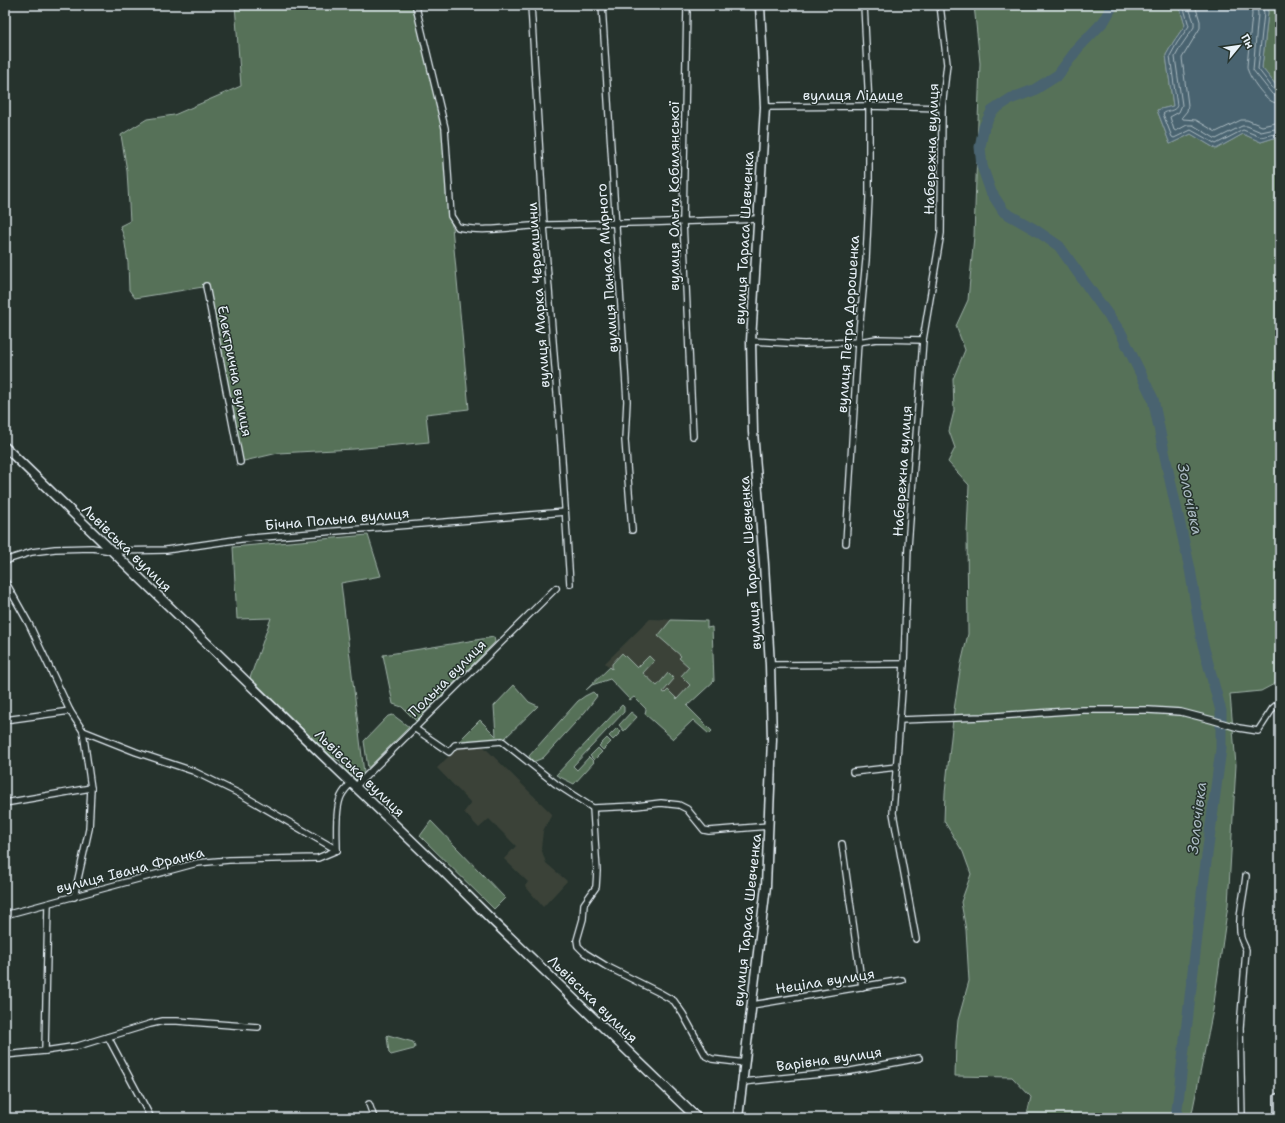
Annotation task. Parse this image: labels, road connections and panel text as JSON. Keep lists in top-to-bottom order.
{
  "streets": {
    "main road": ["вулиця Тараса Шевченка", "Львівська вулиця"],
    "street": [
      "вулиця Лідице",
      "Набережна вулиця",
      "вулиця Ольги Кобилянської",
      "вулиця Панаса Мирного",
      "вулиця Марка Черемшини",
      "вулиця Петра Дорошенка",
      "Електрична вулиця",
      "Бічна Польна вулиця",
      "Польна вулиця",
      "вулиця Івана Франка",
      "Неціла вулиця",
      "Варівна вулиця"
    ]
  },
  "crossings": [
    ["вулиця Лідице", "Набережна вулиця"],
    ["вулиця Лідице", "вулиця Тараса Шевченка"],
    ["вулиця Лідице", "вулиця Петра Дорошенка"],
    ["вулиця Тараса Шевченка", "Неціла вулиця"],
    ["вулиця Тараса Шевченка", "Варівна вулиця"],
    ["вулиця Марка Черемшини", "Бічна Польна вулиця"],
    ["Бічна Польна вулиця", "Львівська вулиця"],
    ["Львівська вулиця", "Польна вулиця"],
    ["Польна вулиця", "вулиця Івана Франка"]
  ],
  "water": ["Золочівка"],
  "north": "top right"
}
